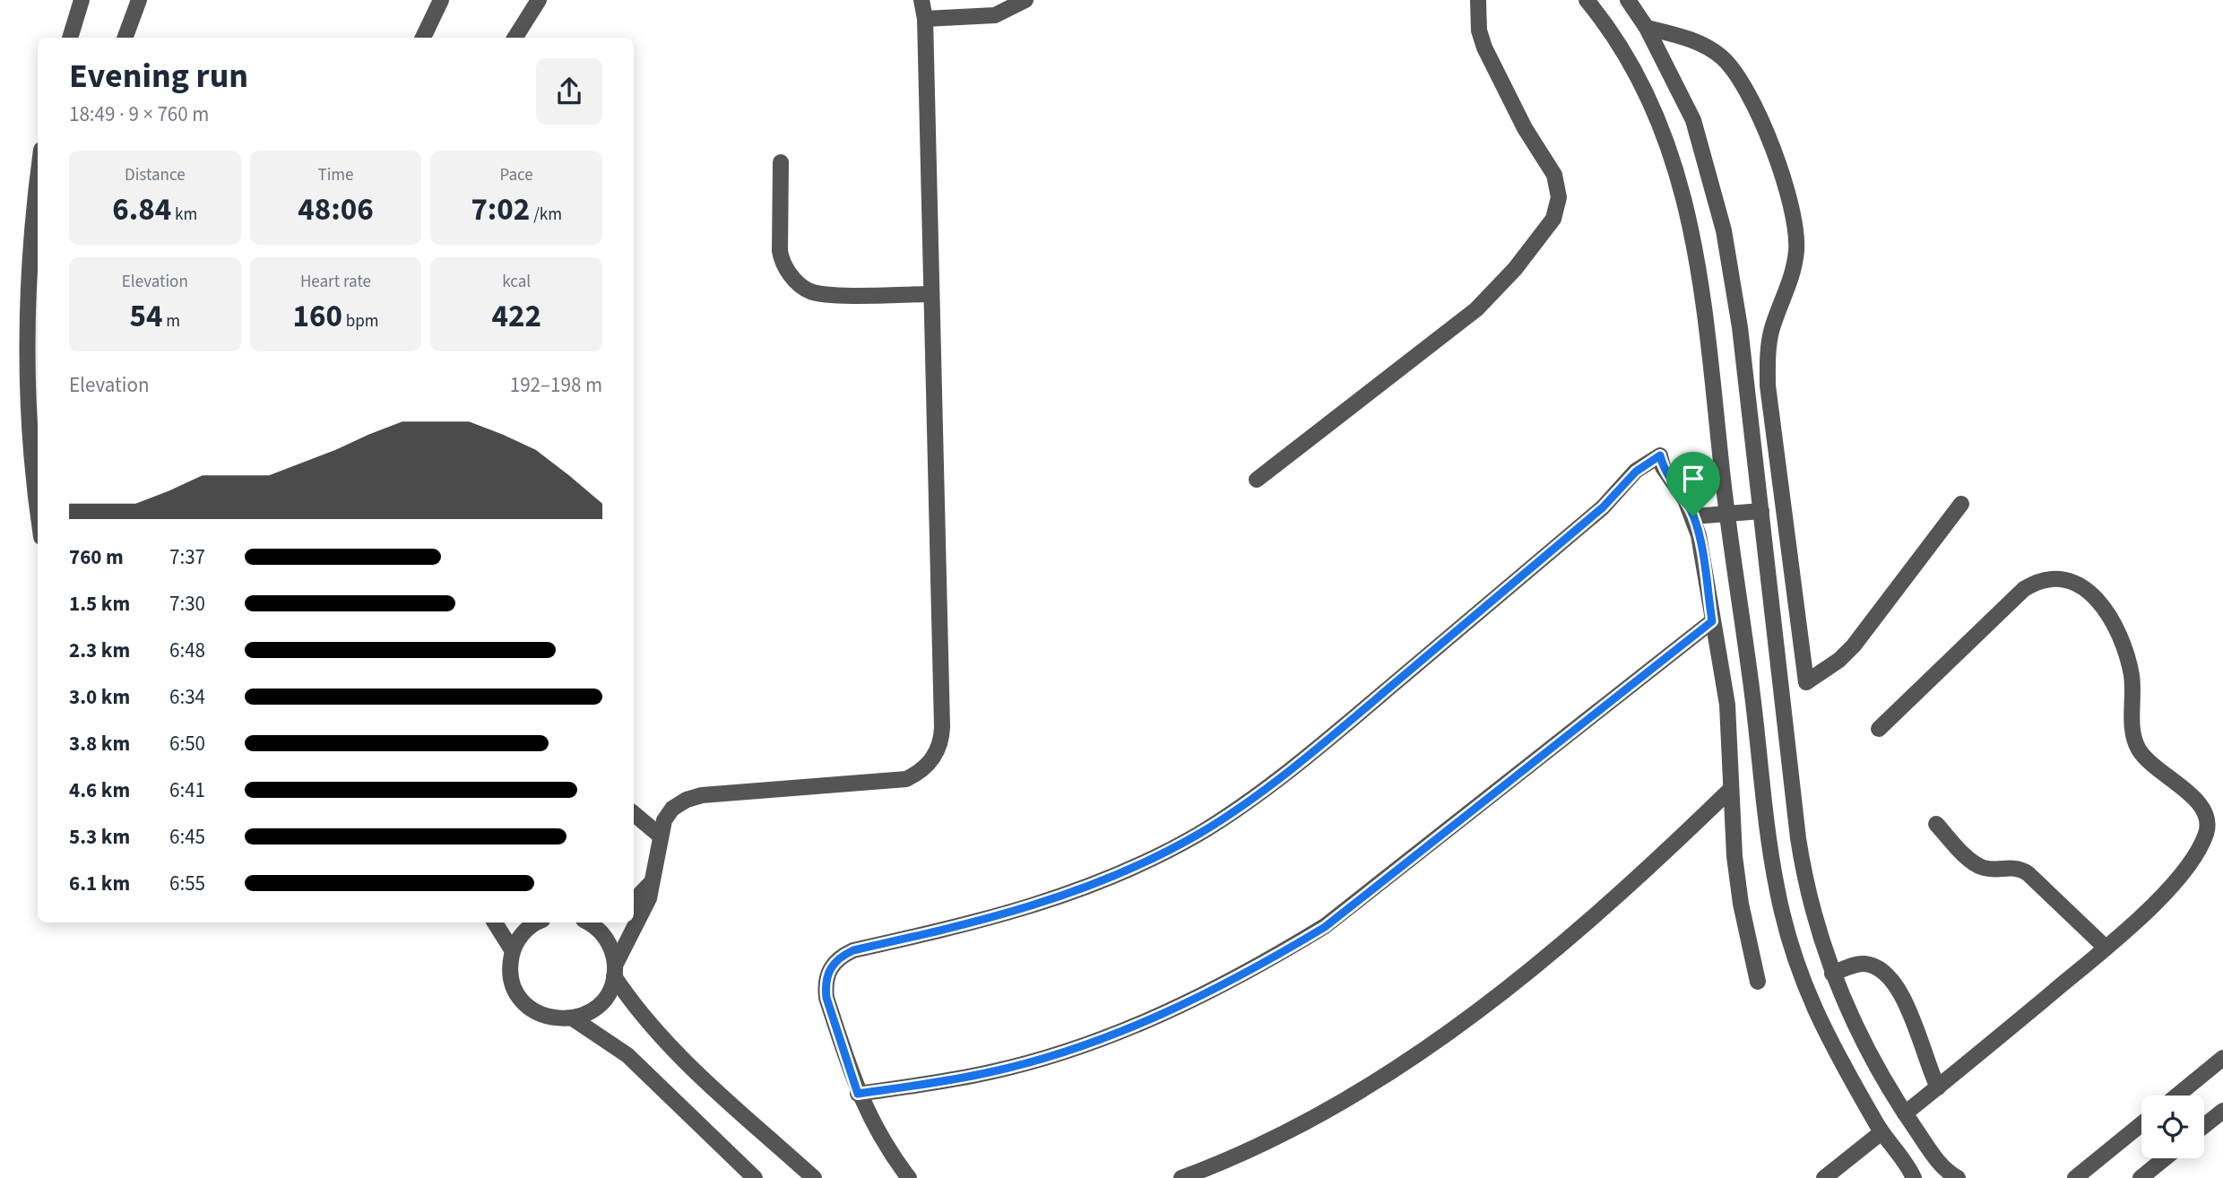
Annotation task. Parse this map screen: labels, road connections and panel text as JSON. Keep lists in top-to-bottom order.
{
  "page": {
    "heading": ["Evening run", "18:49 · 9 × 760 m"],
    "stats": [
      ["Distance", "6.84 km"],
      ["Time", "48:06"],
      ["Pace", "7:02 /km"],
      ["Elevation", "54 m"],
      ["Heart rate", "160 bpm"],
      ["kcal", "422"]
    ],
    "chart": ["Elevation", "192–198 m"],
    "list": [
      {
        "name": "760 m",
        "note": "7:37"
      },
      {
        "name": "1.5 km",
        "note": "7:30"
      },
      {
        "name": "2.3 km",
        "note": "6:48"
      },
      {
        "name": "3.0 km",
        "note": "6:34"
      },
      {
        "name": "3.8 km",
        "note": "6:50"
      },
      {
        "name": "4.6 km",
        "note": "6:41"
      },
      {
        "name": "5.3 km",
        "note": "6:45"
      },
      {
        "name": "6.1 km",
        "note": "6:55"
      }
    ]
  }
}
